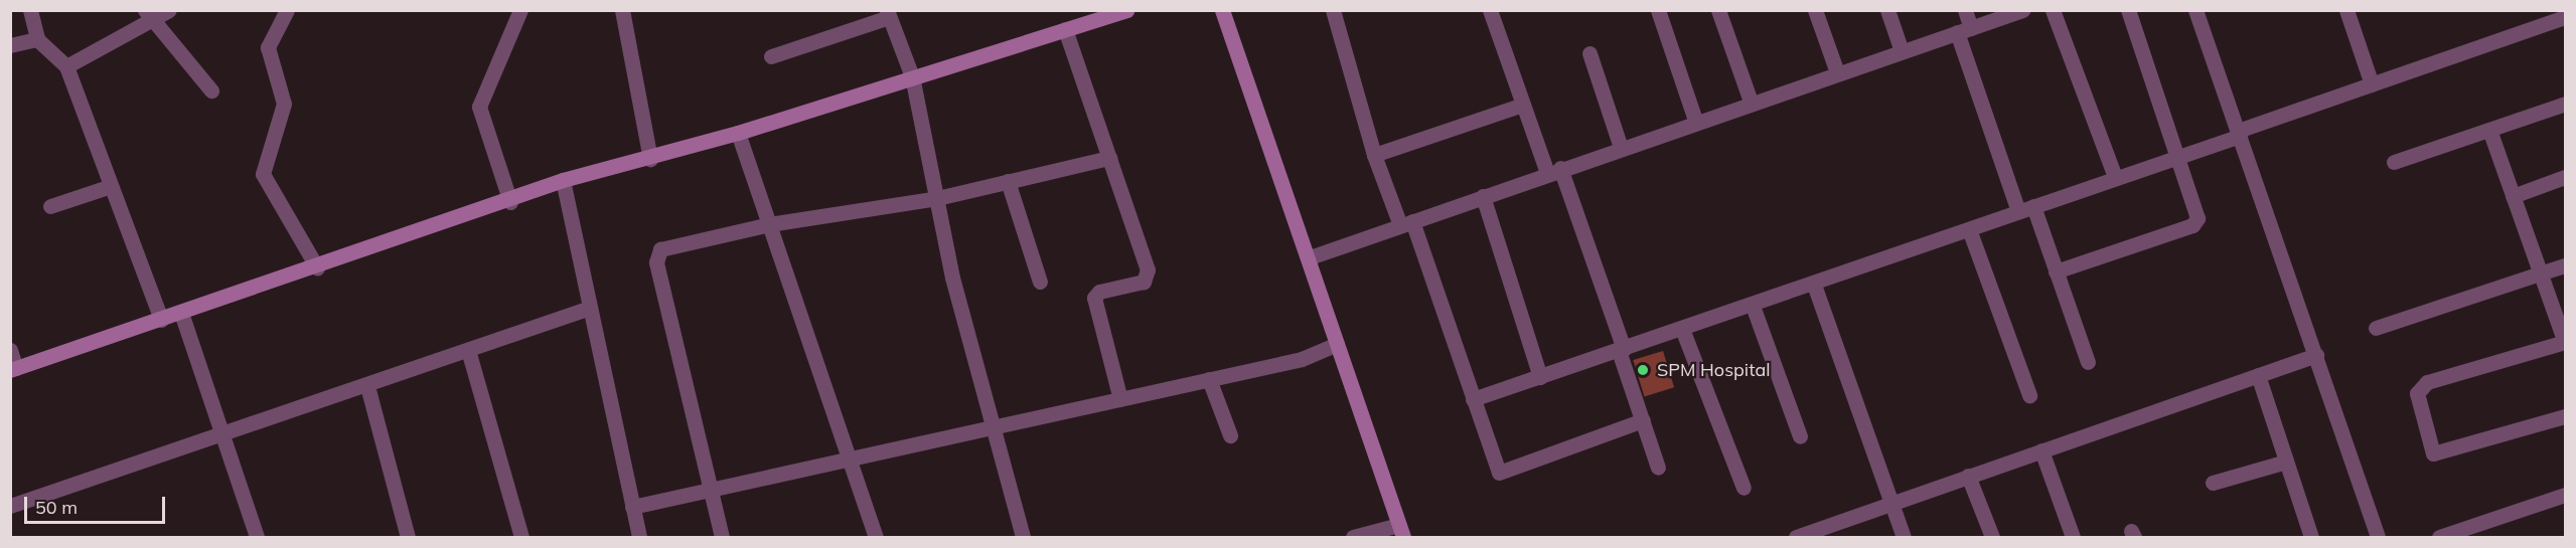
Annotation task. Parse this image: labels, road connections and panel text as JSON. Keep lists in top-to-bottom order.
{
  "places": ["SPM Hospital"],
  "scale_bar": "50 m"
}
